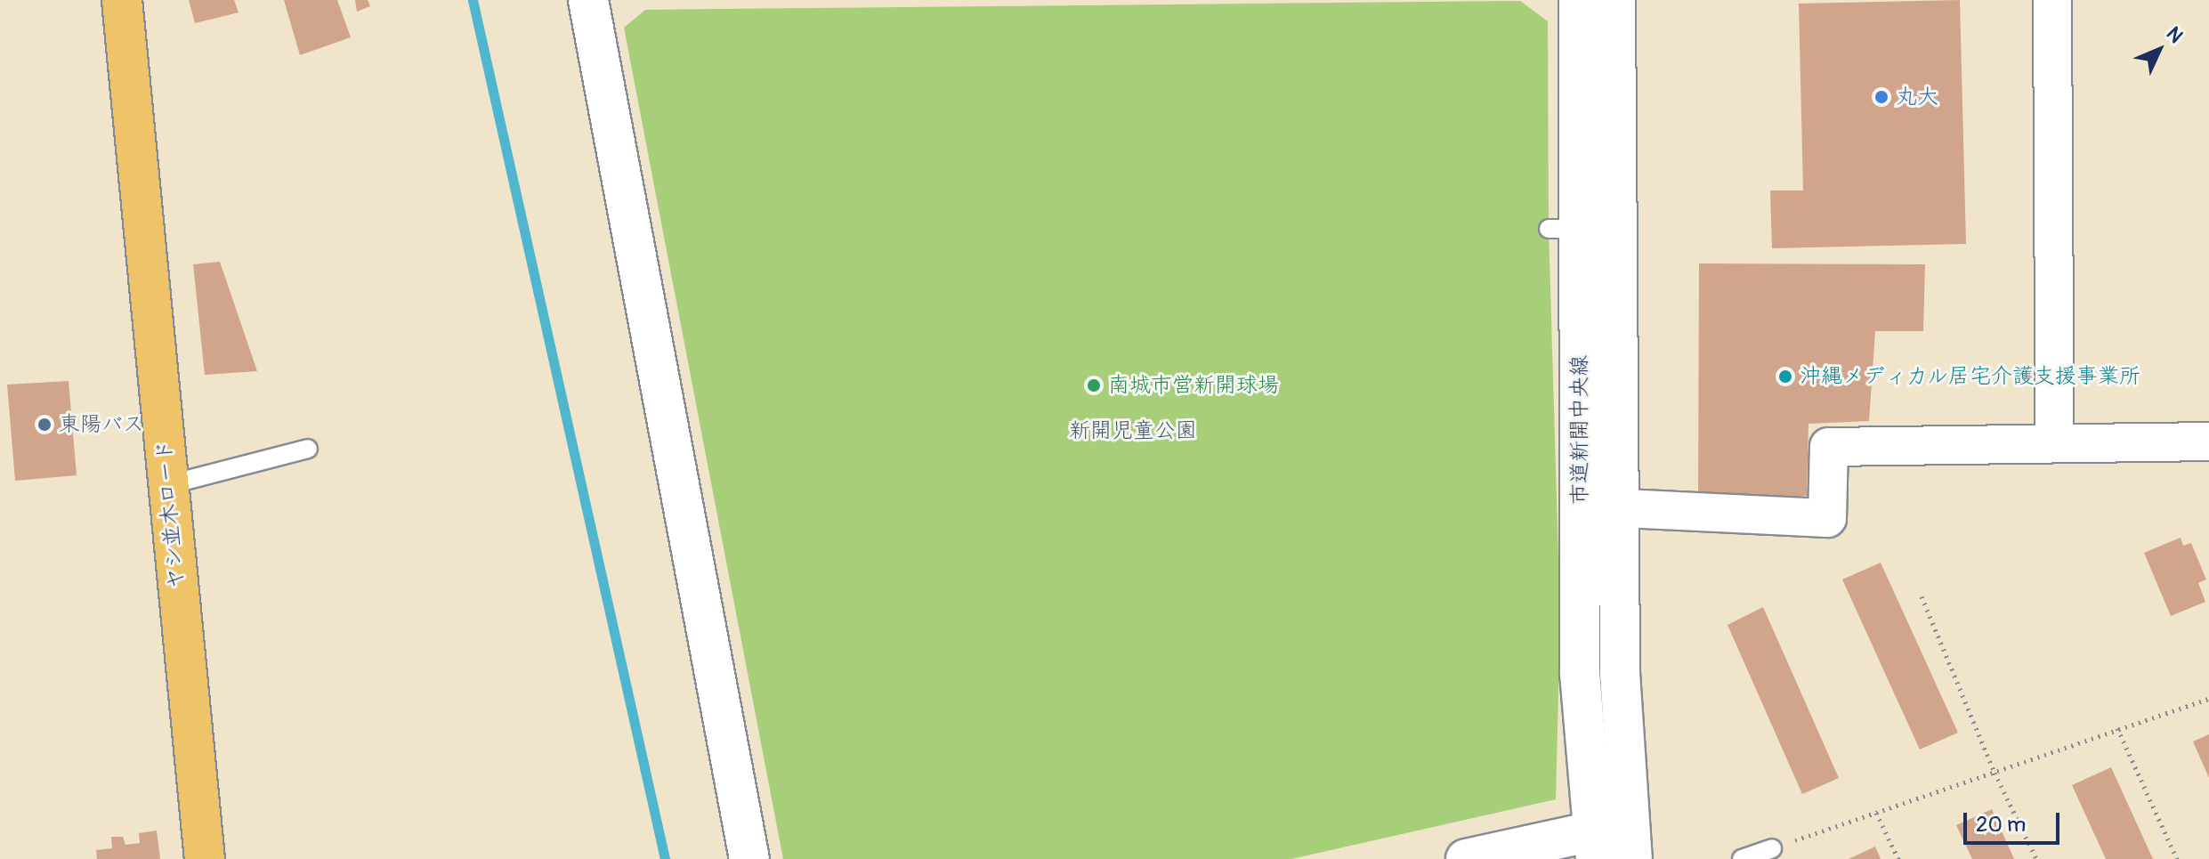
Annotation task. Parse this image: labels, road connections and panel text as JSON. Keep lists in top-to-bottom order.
{
  "streets": {
    "highway": ["ヤシ並木ロード"],
    "street": ["市道新開中央線"]
  },
  "parks": ["新開児童公園"],
  "places": [
    "丸大",
    "沖縄メディカル居宅介護支援事業所",
    "南城市営新開球場",
    "東陽バス"
  ],
  "scale_bar": "20 m",
  "north": "top right"
}
